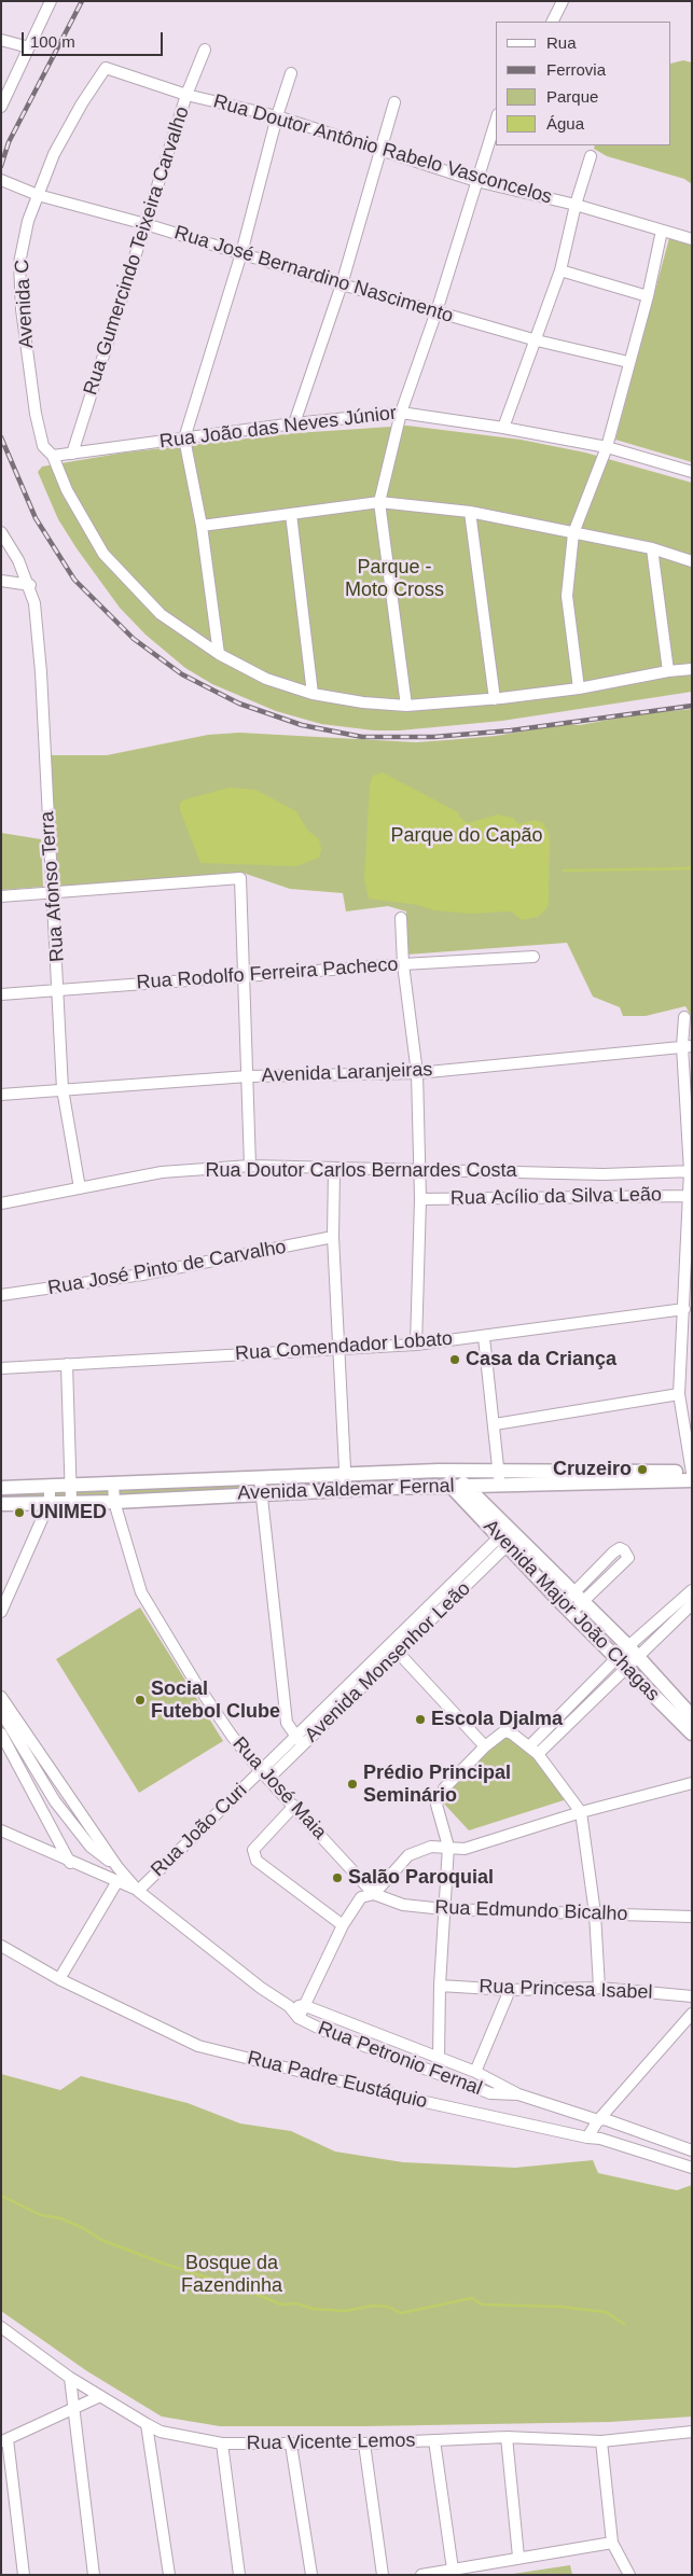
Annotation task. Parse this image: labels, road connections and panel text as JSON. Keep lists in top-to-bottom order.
{
  "streets": {
    "street": [
      "Rua Doutor Antônio Rabelo Vasconcelos",
      "Rua Gumercindo Teixeira Carvalho",
      "Rua José Bernardino Nascimento",
      "Avenida C",
      "Rua João das Neves Júnior",
      "Rua Afonso Terra",
      "Rua Rodolfo Ferreira Pacheco",
      "Avenida Laranjeiras",
      "Rua Doutor Carlos Bernardes Costa",
      "Rua Acílio da Silva Leão",
      "Rua José Pinto de Carvalho",
      "Rua Comendador Lobato",
      "Avenida Valdemar Fernal",
      "Avenida Major João Chagas",
      "Avenida Monsenhor Leão",
      "Rua José Maia",
      "Rua João Curi",
      "Rua Edmundo Bicalho",
      "Rua Princesa Isabel",
      "Rua Petronio Fernal",
      "Rua Padre Eustáquio",
      "Rua Vicente Lemos"
    ]
  },
  "crossings": [
    ["Rua Doutor Antônio Rabelo Vasconcelos", "Rua Gumercindo Teixeira Carvalho"],
    ["Rua Doutor Antônio Rabelo Vasconcelos", "Avenida C"],
    ["Rua Gumercindo Teixeira Carvalho", "Rua José Bernardino Nascimento"],
    ["Rua Gumercindo Teixeira Carvalho", "Rua João das Neves Júnior"],
    ["Rua José Bernardino Nascimento", "Avenida C"],
    ["Avenida C", "Rua João das Neves Júnior"],
    ["Rua Afonso Terra", "Rua Rodolfo Ferreira Pacheco"],
    ["Rua Afonso Terra", "Avenida Laranjeiras"],
    ["Rua Afonso Terra", "Rua Doutor Carlos Bernardes Costa"],
    ["Avenida Valdemar Fernal", "Avenida Major João Chagas"],
    ["Avenida Valdemar Fernal", "Rua José Maia"],
    ["Avenida Major João Chagas", "Avenida Monsenhor Leão"],
    ["Avenida Monsenhor Leão", "Rua José Maia"],
    ["Avenida Monsenhor Leão", "Rua João Curi"],
    ["Rua José Maia", "Rua João Curi"],
    ["Rua José Maia", "Rua Edmundo Bicalho"],
    ["Rua João Curi", "Rua Petronio Fernal"]
  ],
  "parks": ["Parque - Moto Cross", "Parque do Capão", "Bosque da Fazendinha"],
  "places": [
    "Casa da Criança",
    "Cruzeiro",
    "UNIMED",
    "Social Futebol Clube",
    "Escola Djalma",
    "Prédio Principal Seminário",
    "Salão Paroquial"
  ],
  "legend": [
    "Rua",
    "Ferrovia",
    "Parque",
    "Água"
  ],
  "scale_bar": "100 m"
}
